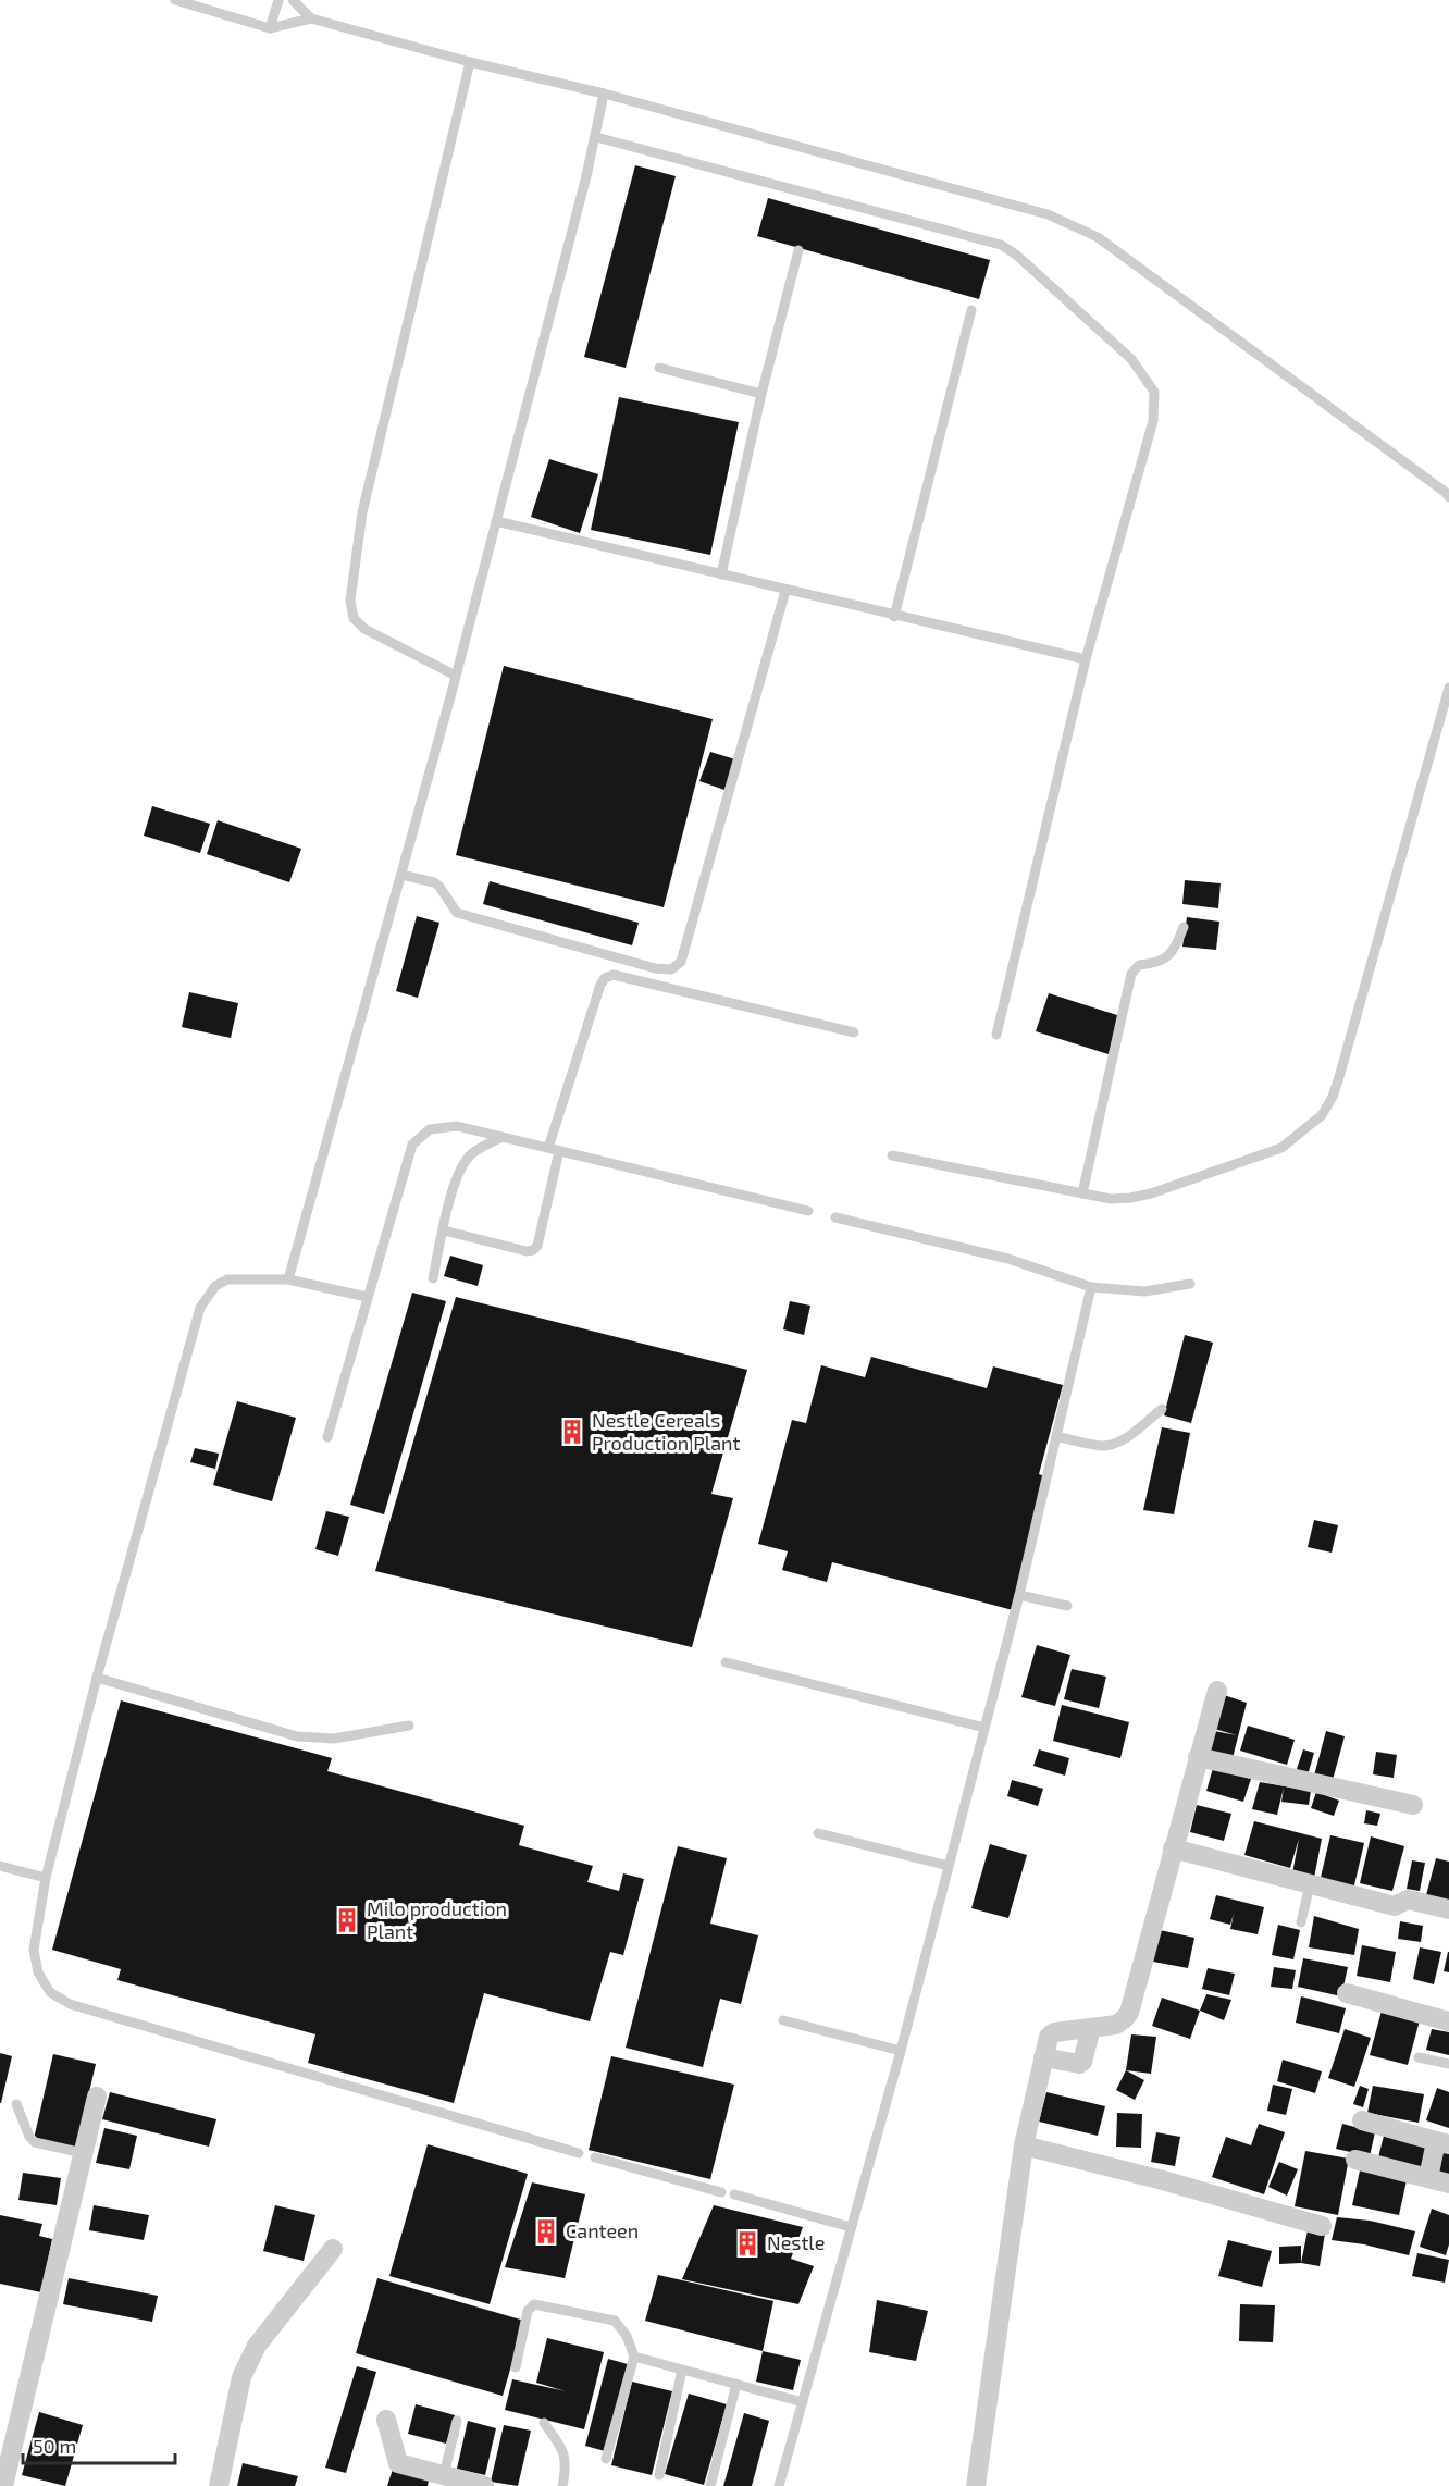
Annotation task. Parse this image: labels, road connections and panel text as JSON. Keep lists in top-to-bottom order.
{
  "places": {
    "building": [
      "Nestle Cereals Production Plant",
      "Milo production Plant",
      "Canteen",
      "Nestle"
    ]
  },
  "scale_bar": "50 m"
}
